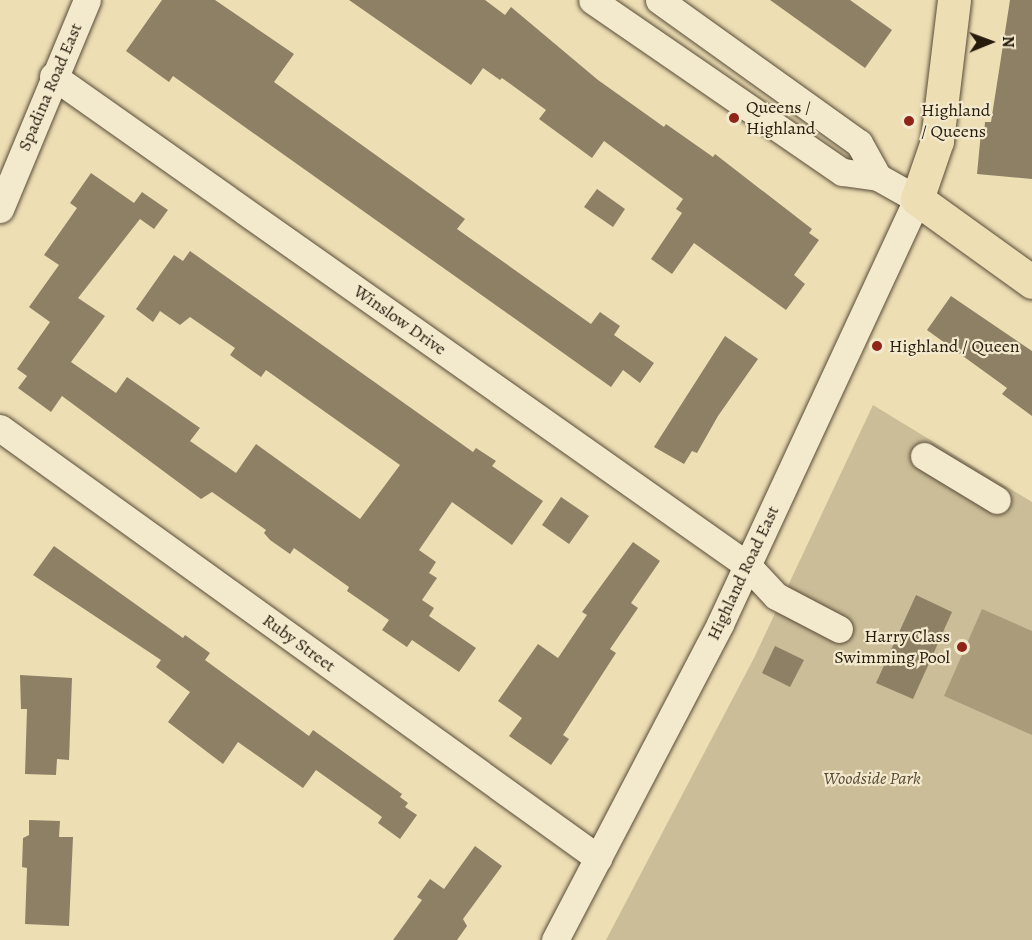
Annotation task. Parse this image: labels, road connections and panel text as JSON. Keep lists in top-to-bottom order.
{
  "streets": {
    "street": [
      "Spadina Road East",
      "Winslow Drive",
      "Highland Road East",
      "Ruby Street"
    ]
  },
  "crossings": [
    ["Spadina Road East", "Winslow Drive"],
    ["Winslow Drive", "Highland Road East"],
    ["Highland Road East", "Ruby Street"]
  ],
  "parks": ["Woodside Park"],
  "places": [
    "Queens / Highland",
    "Highland / Queens",
    "Highland / Queen",
    "Harry Class Swimming Pool"
  ],
  "north": "right"
}
